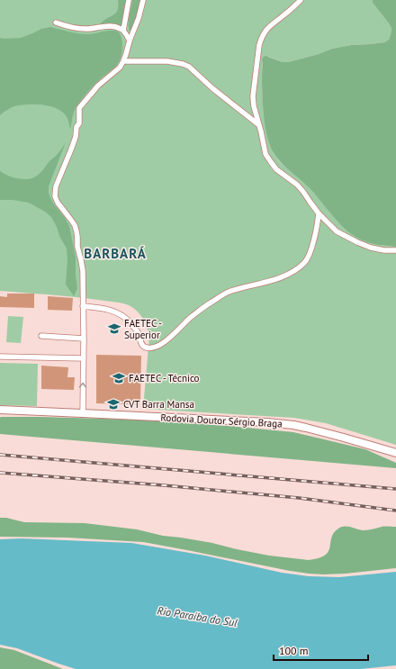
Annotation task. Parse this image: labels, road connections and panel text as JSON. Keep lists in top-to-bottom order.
{
  "streets": {
    "main road": ["Rodovia Doutor Sérgio Braga"]
  },
  "districts": ["BARBARÁ"],
  "water": ["Rio Paraíba do Sul"],
  "places": {
    "school or university": ["FAETEC - Superior", "FAETEC - Técnico", "CVT Barra Mansa"]
  },
  "scale_bar": "100 m"
}
